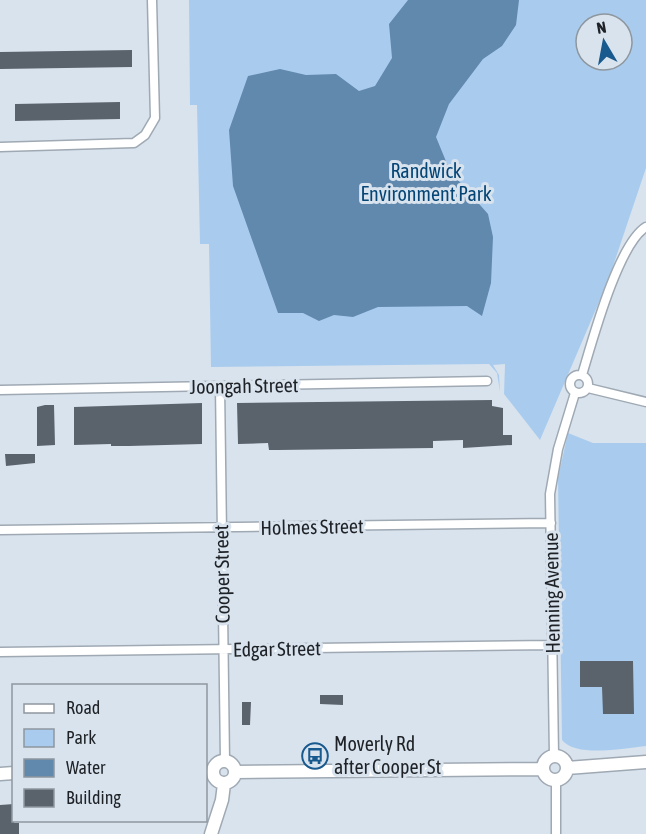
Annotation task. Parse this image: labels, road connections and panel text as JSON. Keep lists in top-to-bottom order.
{
  "streets": {
    "street": [
      "Joongah Street",
      "Holmes Street",
      "Cooper Street",
      "Henning Avenue",
      "Edgar Street"
    ]
  },
  "crossings": [
    ["Joongah Street", "Cooper Street"],
    ["Holmes Street", "Cooper Street"],
    ["Holmes Street", "Henning Avenue"],
    ["Cooper Street", "Edgar Street"],
    ["Henning Avenue", "Edgar Street"]
  ],
  "parks": ["Randwick Environment Park"],
  "places": {
    "bus stop": ["Moverly Rd after Cooper St"]
  },
  "legend": [
    "Road",
    "Park",
    "Water",
    "Building"
  ],
  "north": "top"
}
